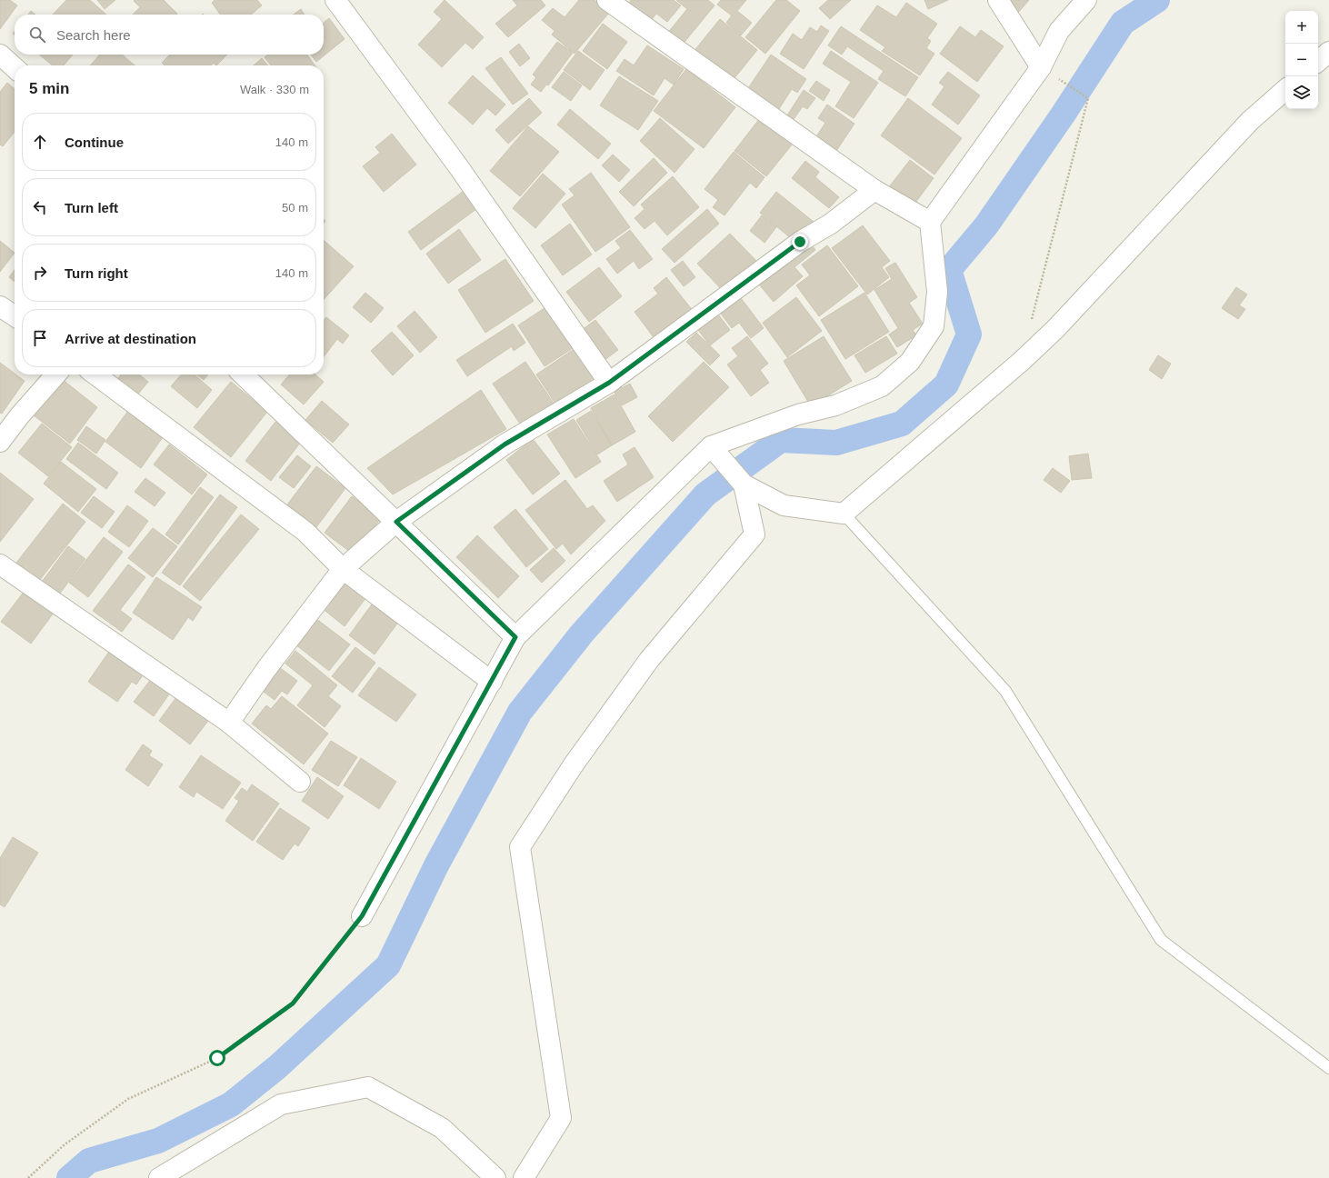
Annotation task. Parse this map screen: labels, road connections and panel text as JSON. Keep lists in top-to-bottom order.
{
  "page": {
    "map_buttons": ["+", "−"],
    "search": "Search here",
    "heading": ["5 min", "Walk · 330 m"],
    "list": [
      ["Continue", "140 m"],
      ["Turn left", "50 m"],
      ["Turn right", "140 m"],
      "Arrive at destination"
    ]
  }
}
